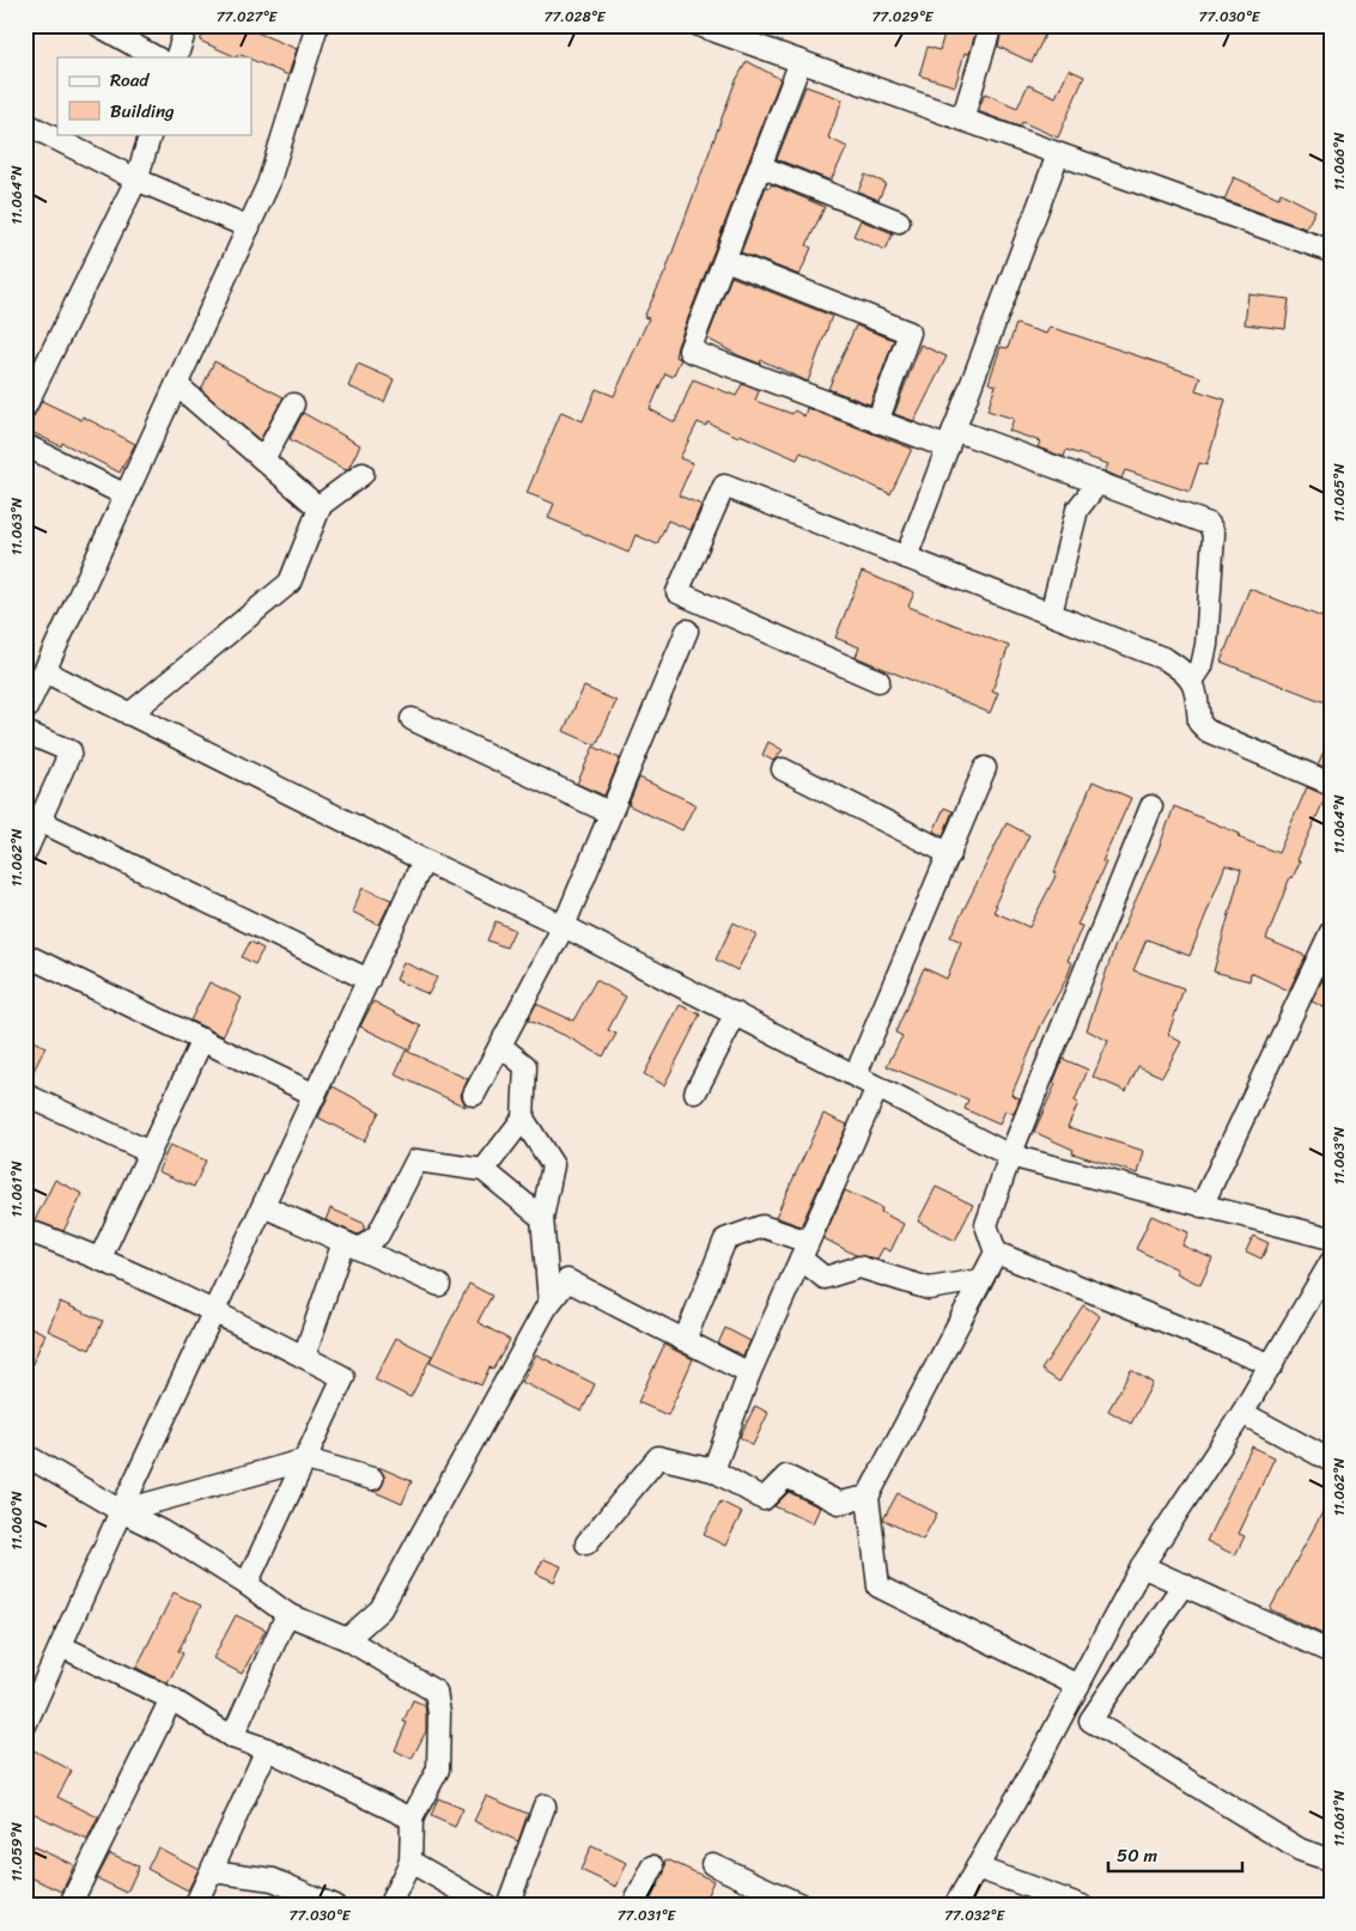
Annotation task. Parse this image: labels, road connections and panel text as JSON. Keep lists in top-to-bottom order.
{
  "legend": ["Road", "Building"],
  "scale_bar": "50 m",
  "coordinates": [
    "77.027°E",
    "77.028°E",
    "77.029°E",
    "77.030°E",
    "11.066°N",
    "11.064°N",
    "11.065°N",
    "11.063°N",
    "11.062°N",
    "11.061°N",
    "11.060°N",
    "11.059°N",
    "77.031°E",
    "77.032°E"
  ]
}
